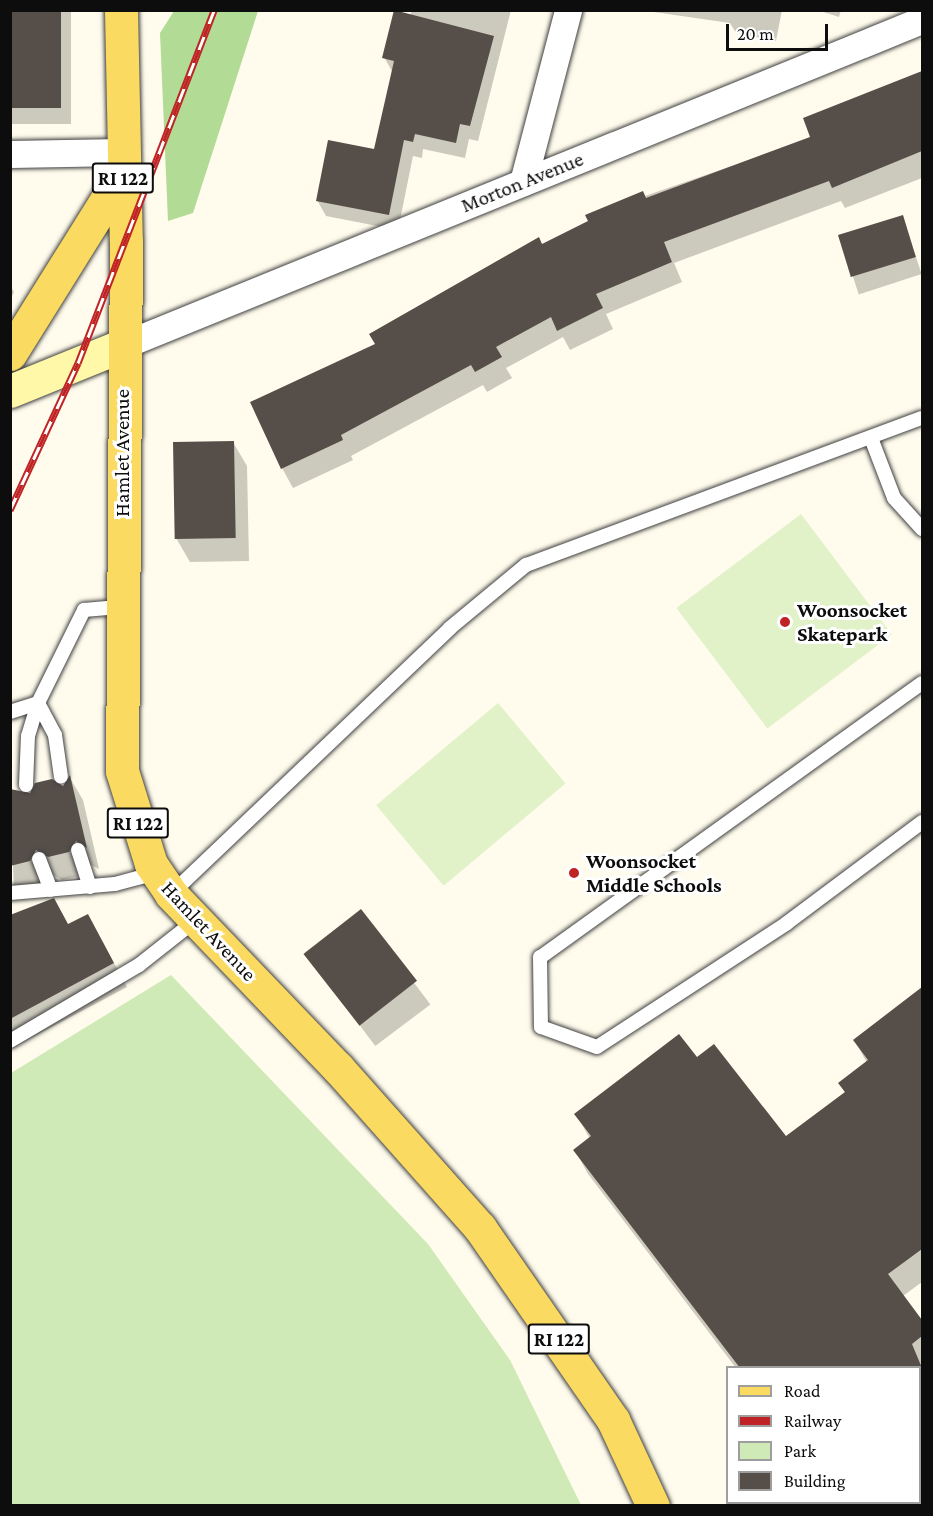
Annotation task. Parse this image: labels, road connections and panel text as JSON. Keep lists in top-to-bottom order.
{
  "streets": {
    "main road": ["RI 122", "Hamlet Avenue"],
    "street": ["Morton Avenue"]
  },
  "crossings": [
    ["Morton Avenue", "Hamlet Avenue"]
  ],
  "places": ["Woonsocket Skatepark", "Woonsocket Middle Schools"],
  "legend": [
    "Road",
    "Railway",
    "Park",
    "Building"
  ],
  "scale_bar": "20 m"
}
